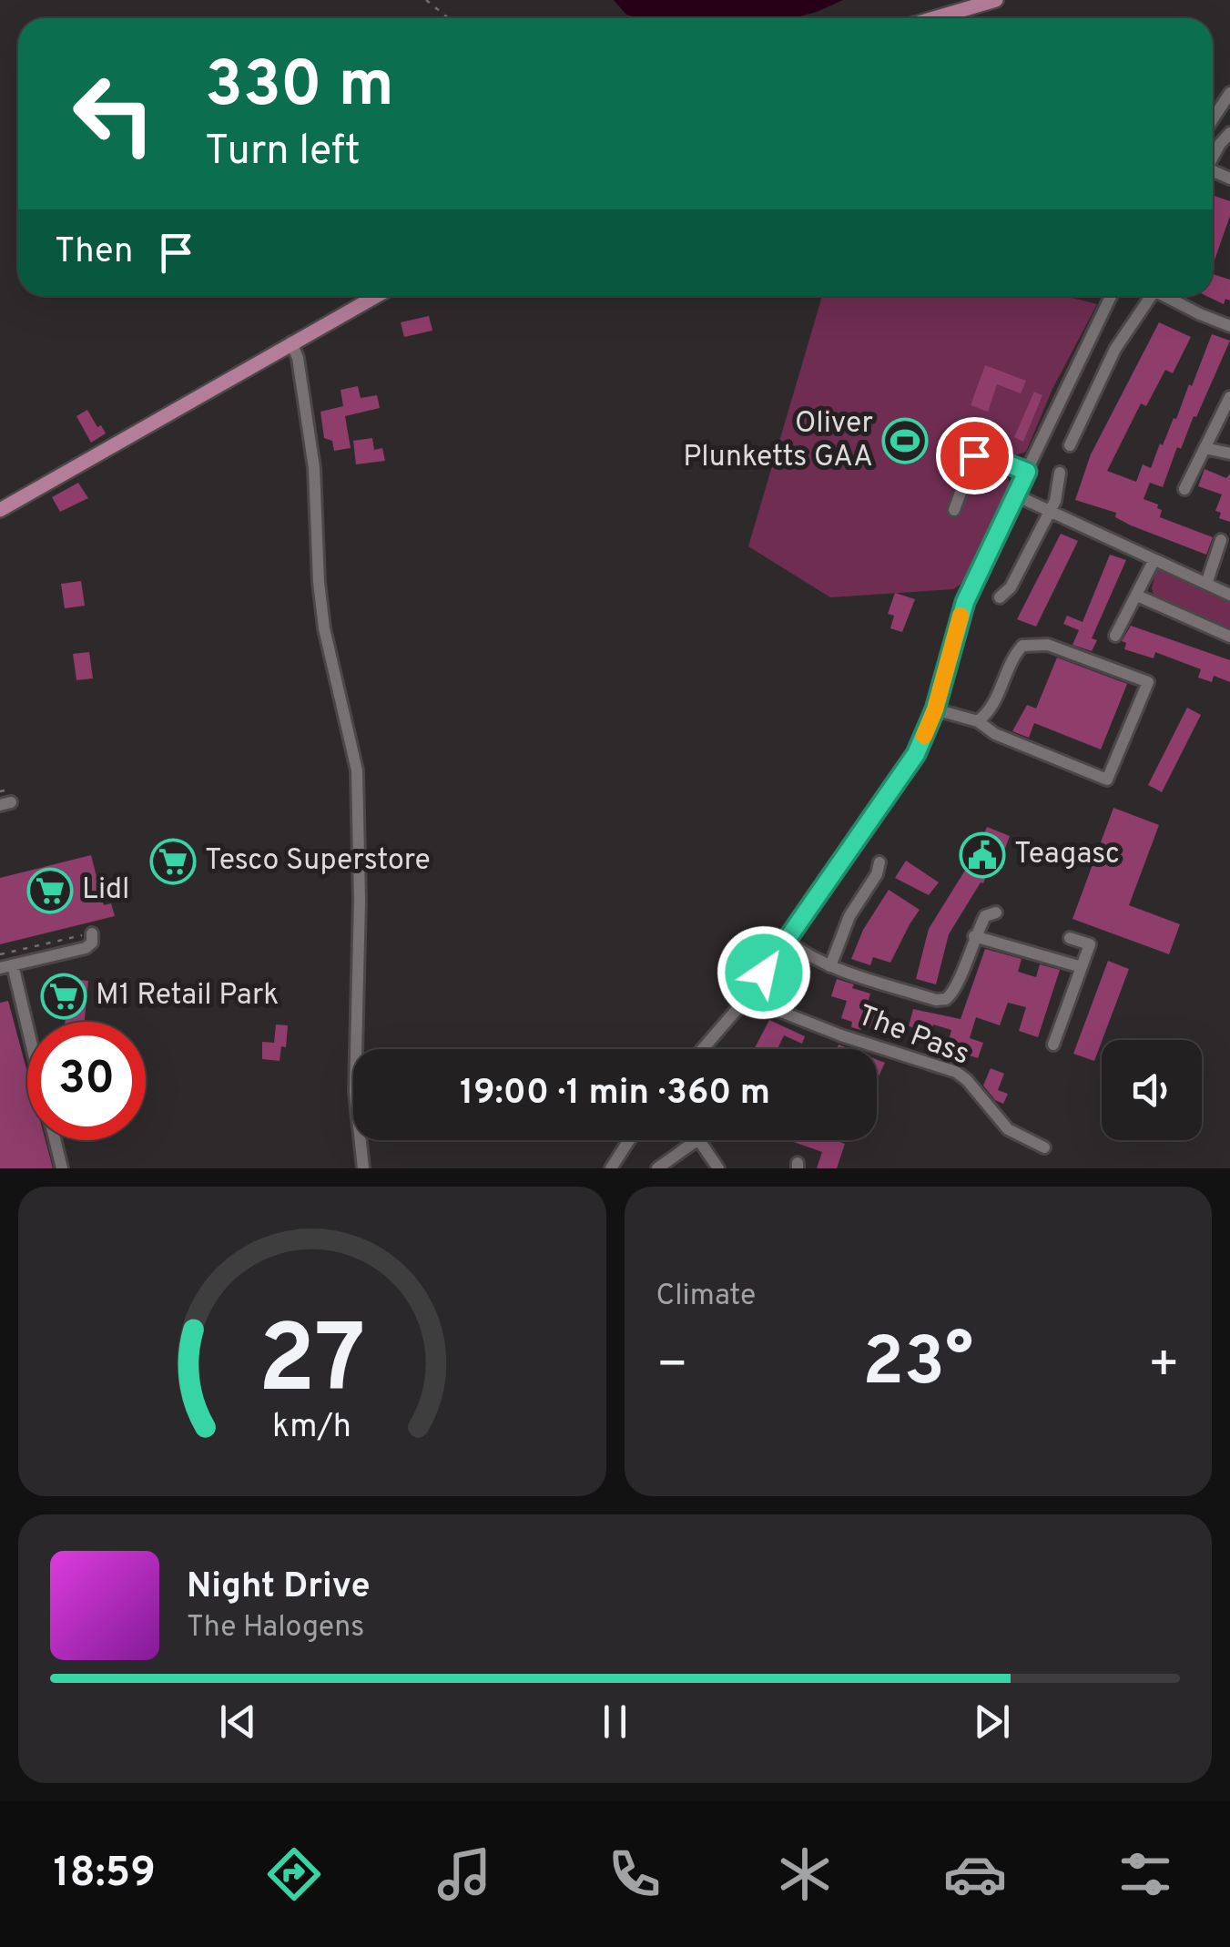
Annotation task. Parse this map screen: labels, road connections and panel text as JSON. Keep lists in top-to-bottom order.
{
  "streets": {
    "street": ["The Pass"]
  },
  "places": {
    "sports": ["Oliver Plunketts GAA"],
    "public building": ["Teagasc"],
    "supermarket": ["Tesco Superstore", "Lidl", "M1 Retail Park"]
  },
  "page": {
    "turn": ["330 m", "Turn left"],
    "then": "Then",
    "limit": "30",
    "trip": "19:00 · 1 min · 360 m",
    "tile": "Climate",
    "heat": ["−", "23°", "+"],
    "song": ["Night Drive", "The Halogens"],
    "tabs": "18:59",
    "gauge": ["27", "km/h"]
  }
}
